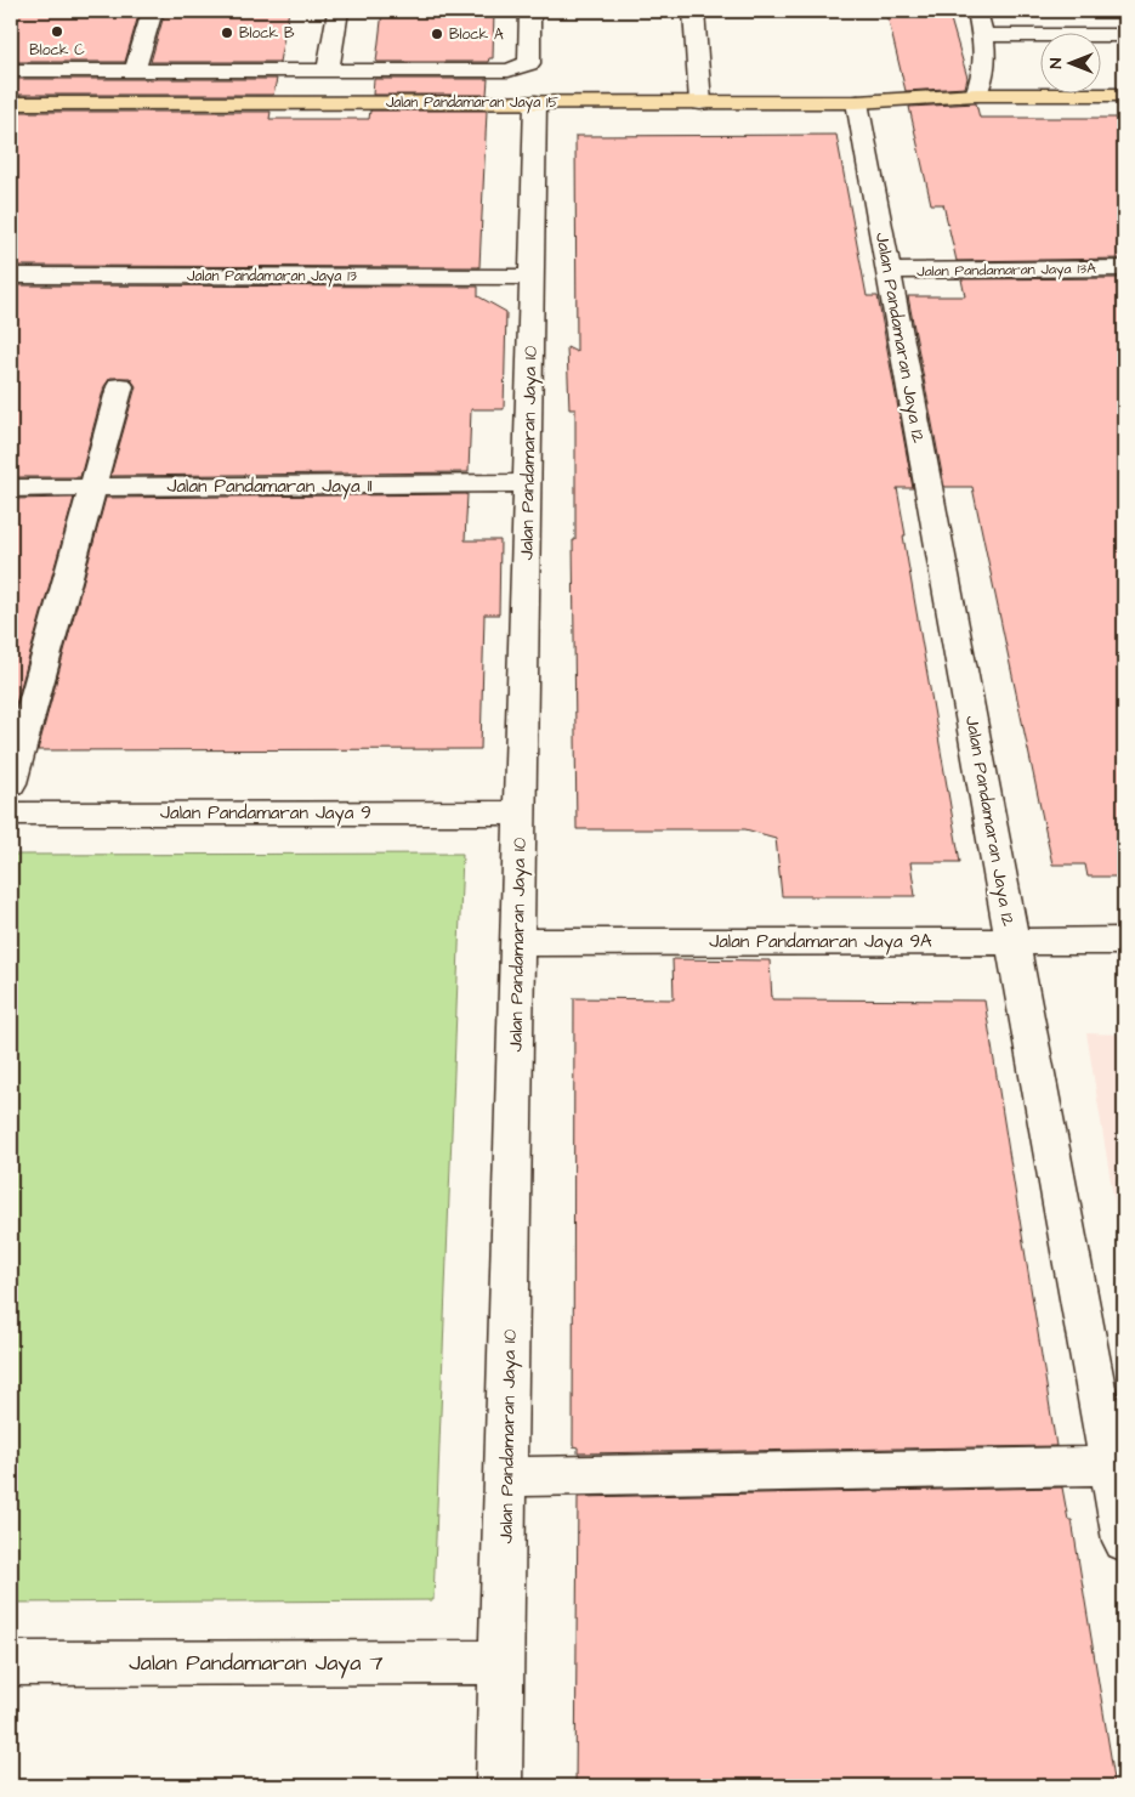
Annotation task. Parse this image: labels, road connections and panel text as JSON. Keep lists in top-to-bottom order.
{
  "streets": {
    "main road": ["Jalan Pandamaran Jaya 15"],
    "street": [
      "Jalan Pandamaran Jaya 13A",
      "Jalan Pandamaran Jaya 13",
      "Jalan Pandamaran Jaya 12",
      "Jalan Pandamaran Jaya 10",
      "Jalan Pandamaran Jaya 11",
      "Jalan Pandamaran Jaya 9",
      "Jalan Pandamaran Jaya 9A",
      "Jalan Pandamaran Jaya 7"
    ]
  },
  "crossings": [
    ["Jalan Pandamaran Jaya 15", "Jalan Pandamaran Jaya 12"],
    ["Jalan Pandamaran Jaya 15", "Jalan Pandamaran Jaya 10"],
    ["Jalan Pandamaran Jaya 13A", "Jalan Pandamaran Jaya 12"],
    ["Jalan Pandamaran Jaya 13", "Jalan Pandamaran Jaya 10"],
    ["Jalan Pandamaran Jaya 12", "Jalan Pandamaran Jaya 9A"],
    ["Jalan Pandamaran Jaya 10", "Jalan Pandamaran Jaya 11"],
    ["Jalan Pandamaran Jaya 10", "Jalan Pandamaran Jaya 9"],
    ["Jalan Pandamaran Jaya 10", "Jalan Pandamaran Jaya 9A"],
    ["Jalan Pandamaran Jaya 10", "Jalan Pandamaran Jaya 7"]
  ],
  "places": ["Block C", "Block B", "Block A"],
  "north": "left"
}
